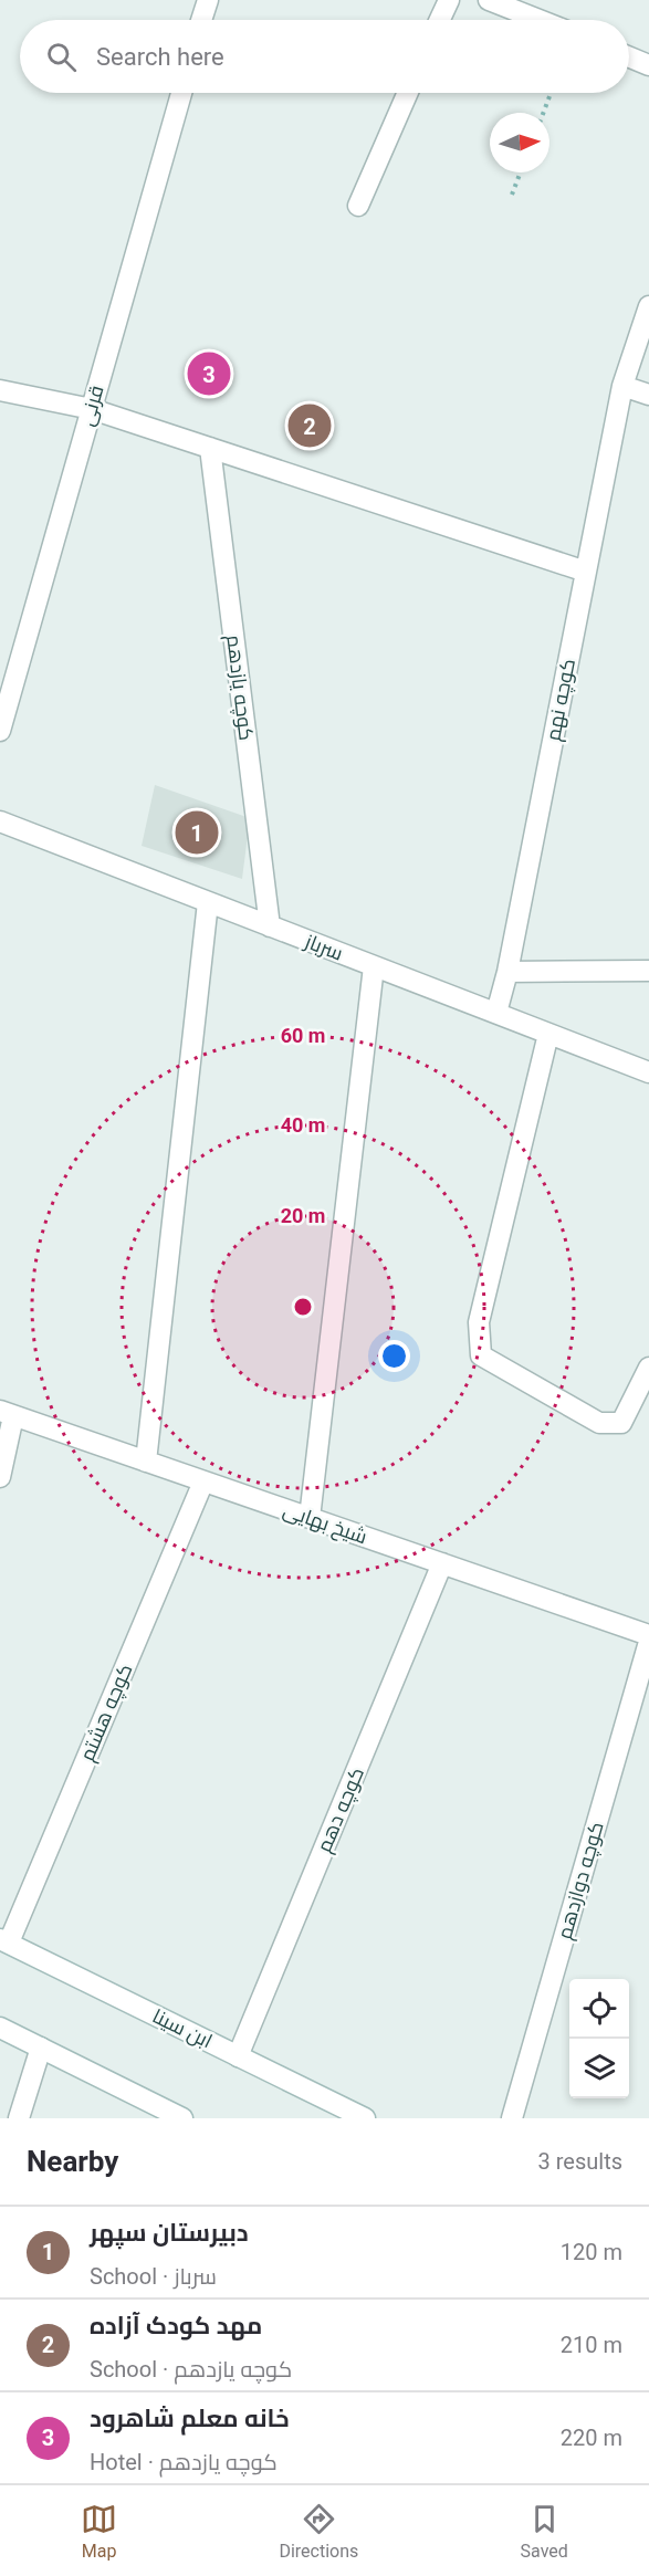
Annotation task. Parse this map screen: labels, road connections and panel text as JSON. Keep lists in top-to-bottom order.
{
  "streets": {
    "street": [
      "قرنی",
      "کوچه یازدهم",
      "کوچه نهم",
      "سرباز",
      "شیخ بهایی",
      "کوچه هشتم",
      "کوچه دهم",
      "کوچه دوازدهم",
      "ابن سینا"
    ]
  },
  "crossings": [
    ["کوچه یازدهم", "سرباز"],
    ["کوچه نهم", "سرباز"],
    ["شیخ بهایی", "کوچه هشتم"],
    ["شیخ بهایی", "کوچه دهم"],
    ["کوچه هشتم", "ابن سینا"],
    ["کوچه دهم", "ابن سینا"]
  ],
  "north": "right",
  "page": {
    "search": "Search here",
    "pins": ["3", "2", "1"],
    "heading": ["Nearby", "3 results"],
    "list": [
      {
        "mark": "1",
        "name": "دبیرستان سپهر",
        "note": "School · سرباز",
        "value": "120 m"
      },
      {
        "mark": "2",
        "name": "مهد کودک آزاده",
        "note": "School · کوچه یازدهم",
        "value": "210 m"
      },
      {
        "mark": "3",
        "name": "خانه معلم شاهرود",
        "note": "Hotel · کوچه یازدهم",
        "value": "220 m"
      }
    ],
    "nav": ["Map", "Directions", "Saved"]
  },
  "rings": ["60 m", "40 m", "20 m"]
}
